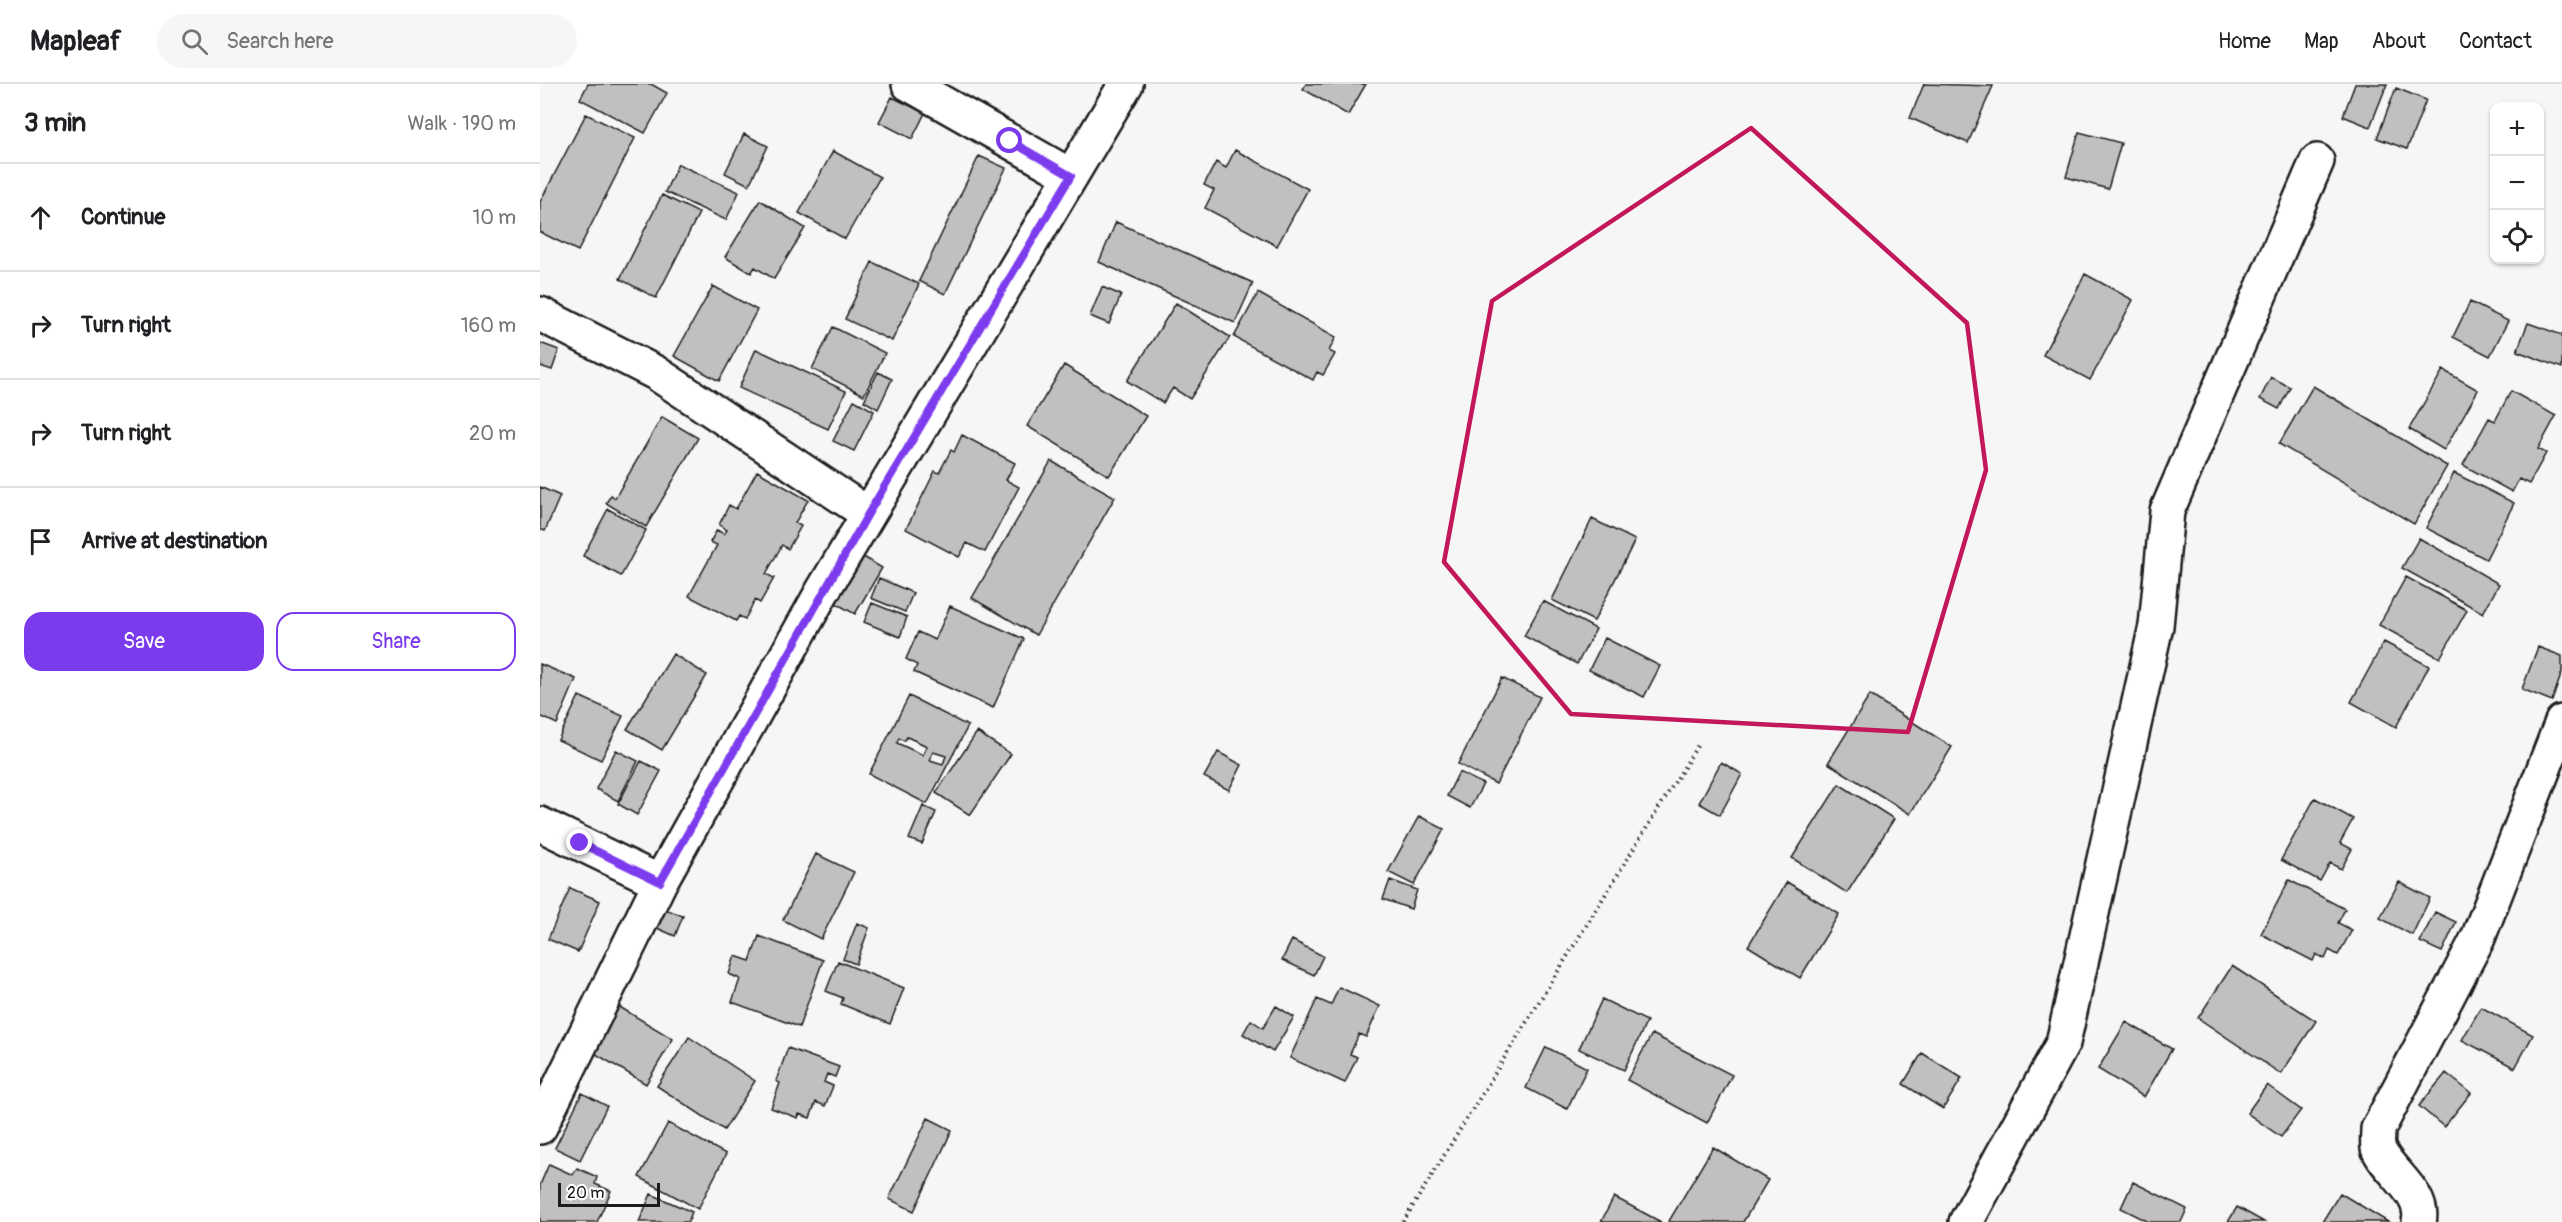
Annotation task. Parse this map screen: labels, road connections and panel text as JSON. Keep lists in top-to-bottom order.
{
  "scale_bar": "20 m",
  "page": {
    "header": "Mapleaf",
    "search": "Search here",
    "nav": [
      "Home",
      "Map",
      "About",
      "Contact"
    ],
    "heading": ["3 min", "Walk · 190 m"],
    "map_buttons": ["+", "−"],
    "list": [
      ["Continue", "10 m"],
      ["Turn right", "160 m"],
      ["Turn right", "20 m"],
      "Arrive at destination"
    ],
    "buttons": ["Save", "Share"],
    "scale": "20 m"
  }
}
